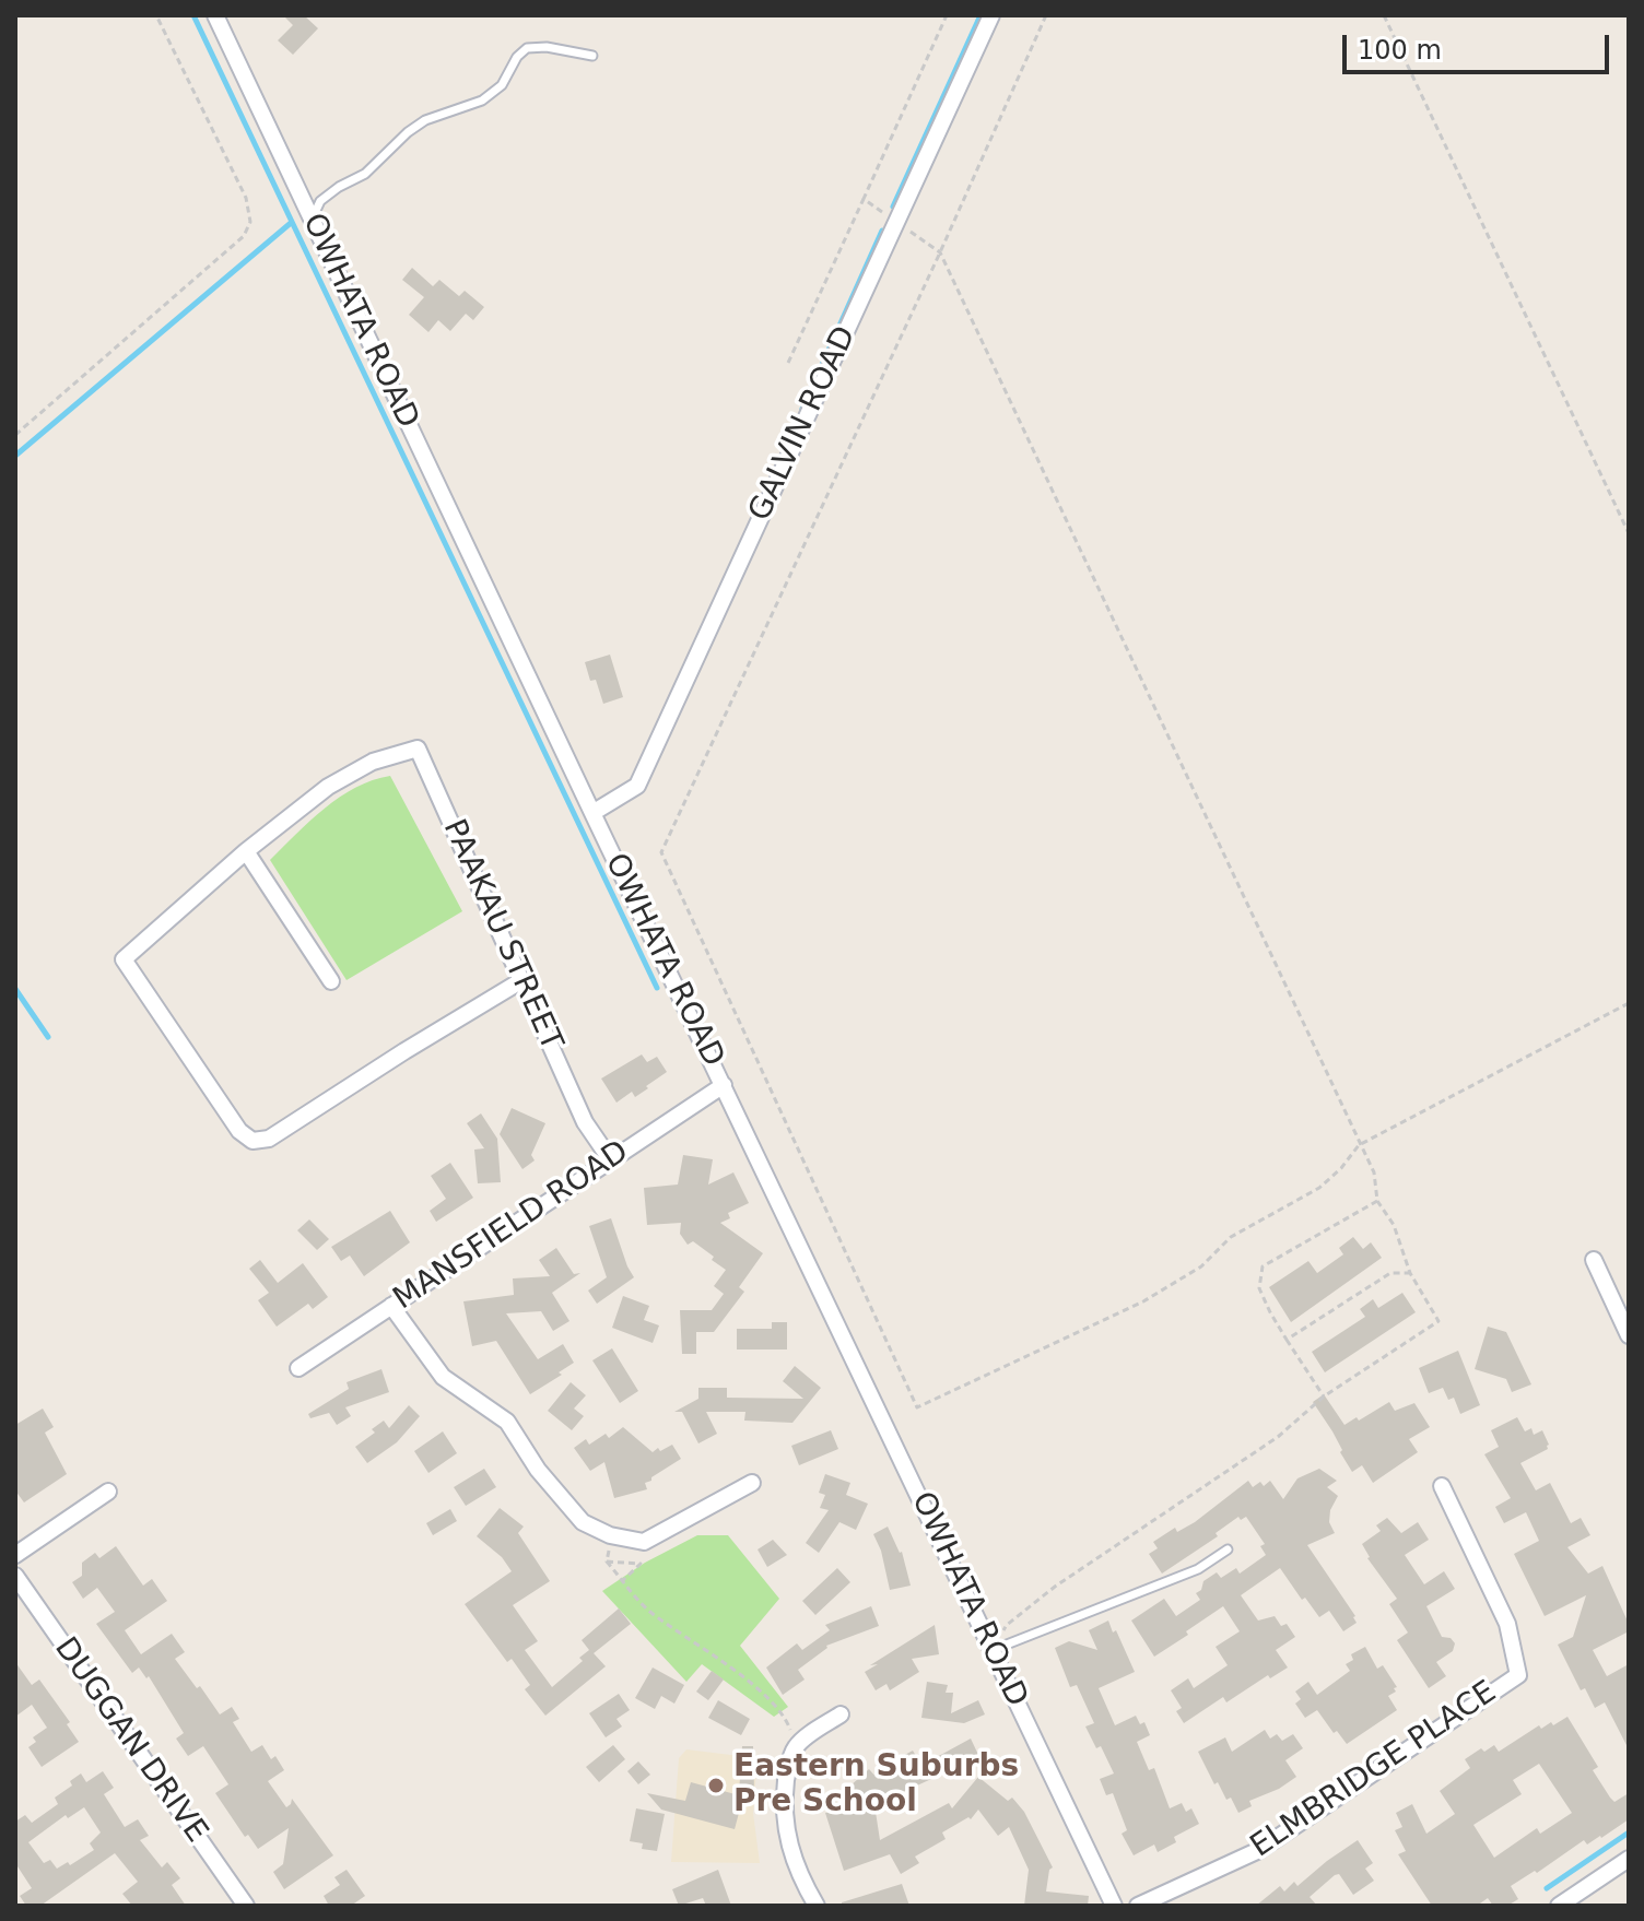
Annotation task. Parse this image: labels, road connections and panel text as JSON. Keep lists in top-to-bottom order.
{
  "streets": {
    "street": [
      "OWHATA ROAD",
      "GALVIN ROAD",
      "PAAKAU STREET",
      "MANSFIELD ROAD",
      "DUGGAN DRIVE",
      "ELMBRIDGE PLACE"
    ]
  },
  "crossings": [
    ["OWHATA ROAD", "GALVIN ROAD"],
    ["OWHATA ROAD", "MANSFIELD ROAD"],
    ["PAAKAU STREET", "MANSFIELD ROAD"]
  ],
  "places": ["Eastern Suburbs Pre School"],
  "scale_bar": "100 m"
}
